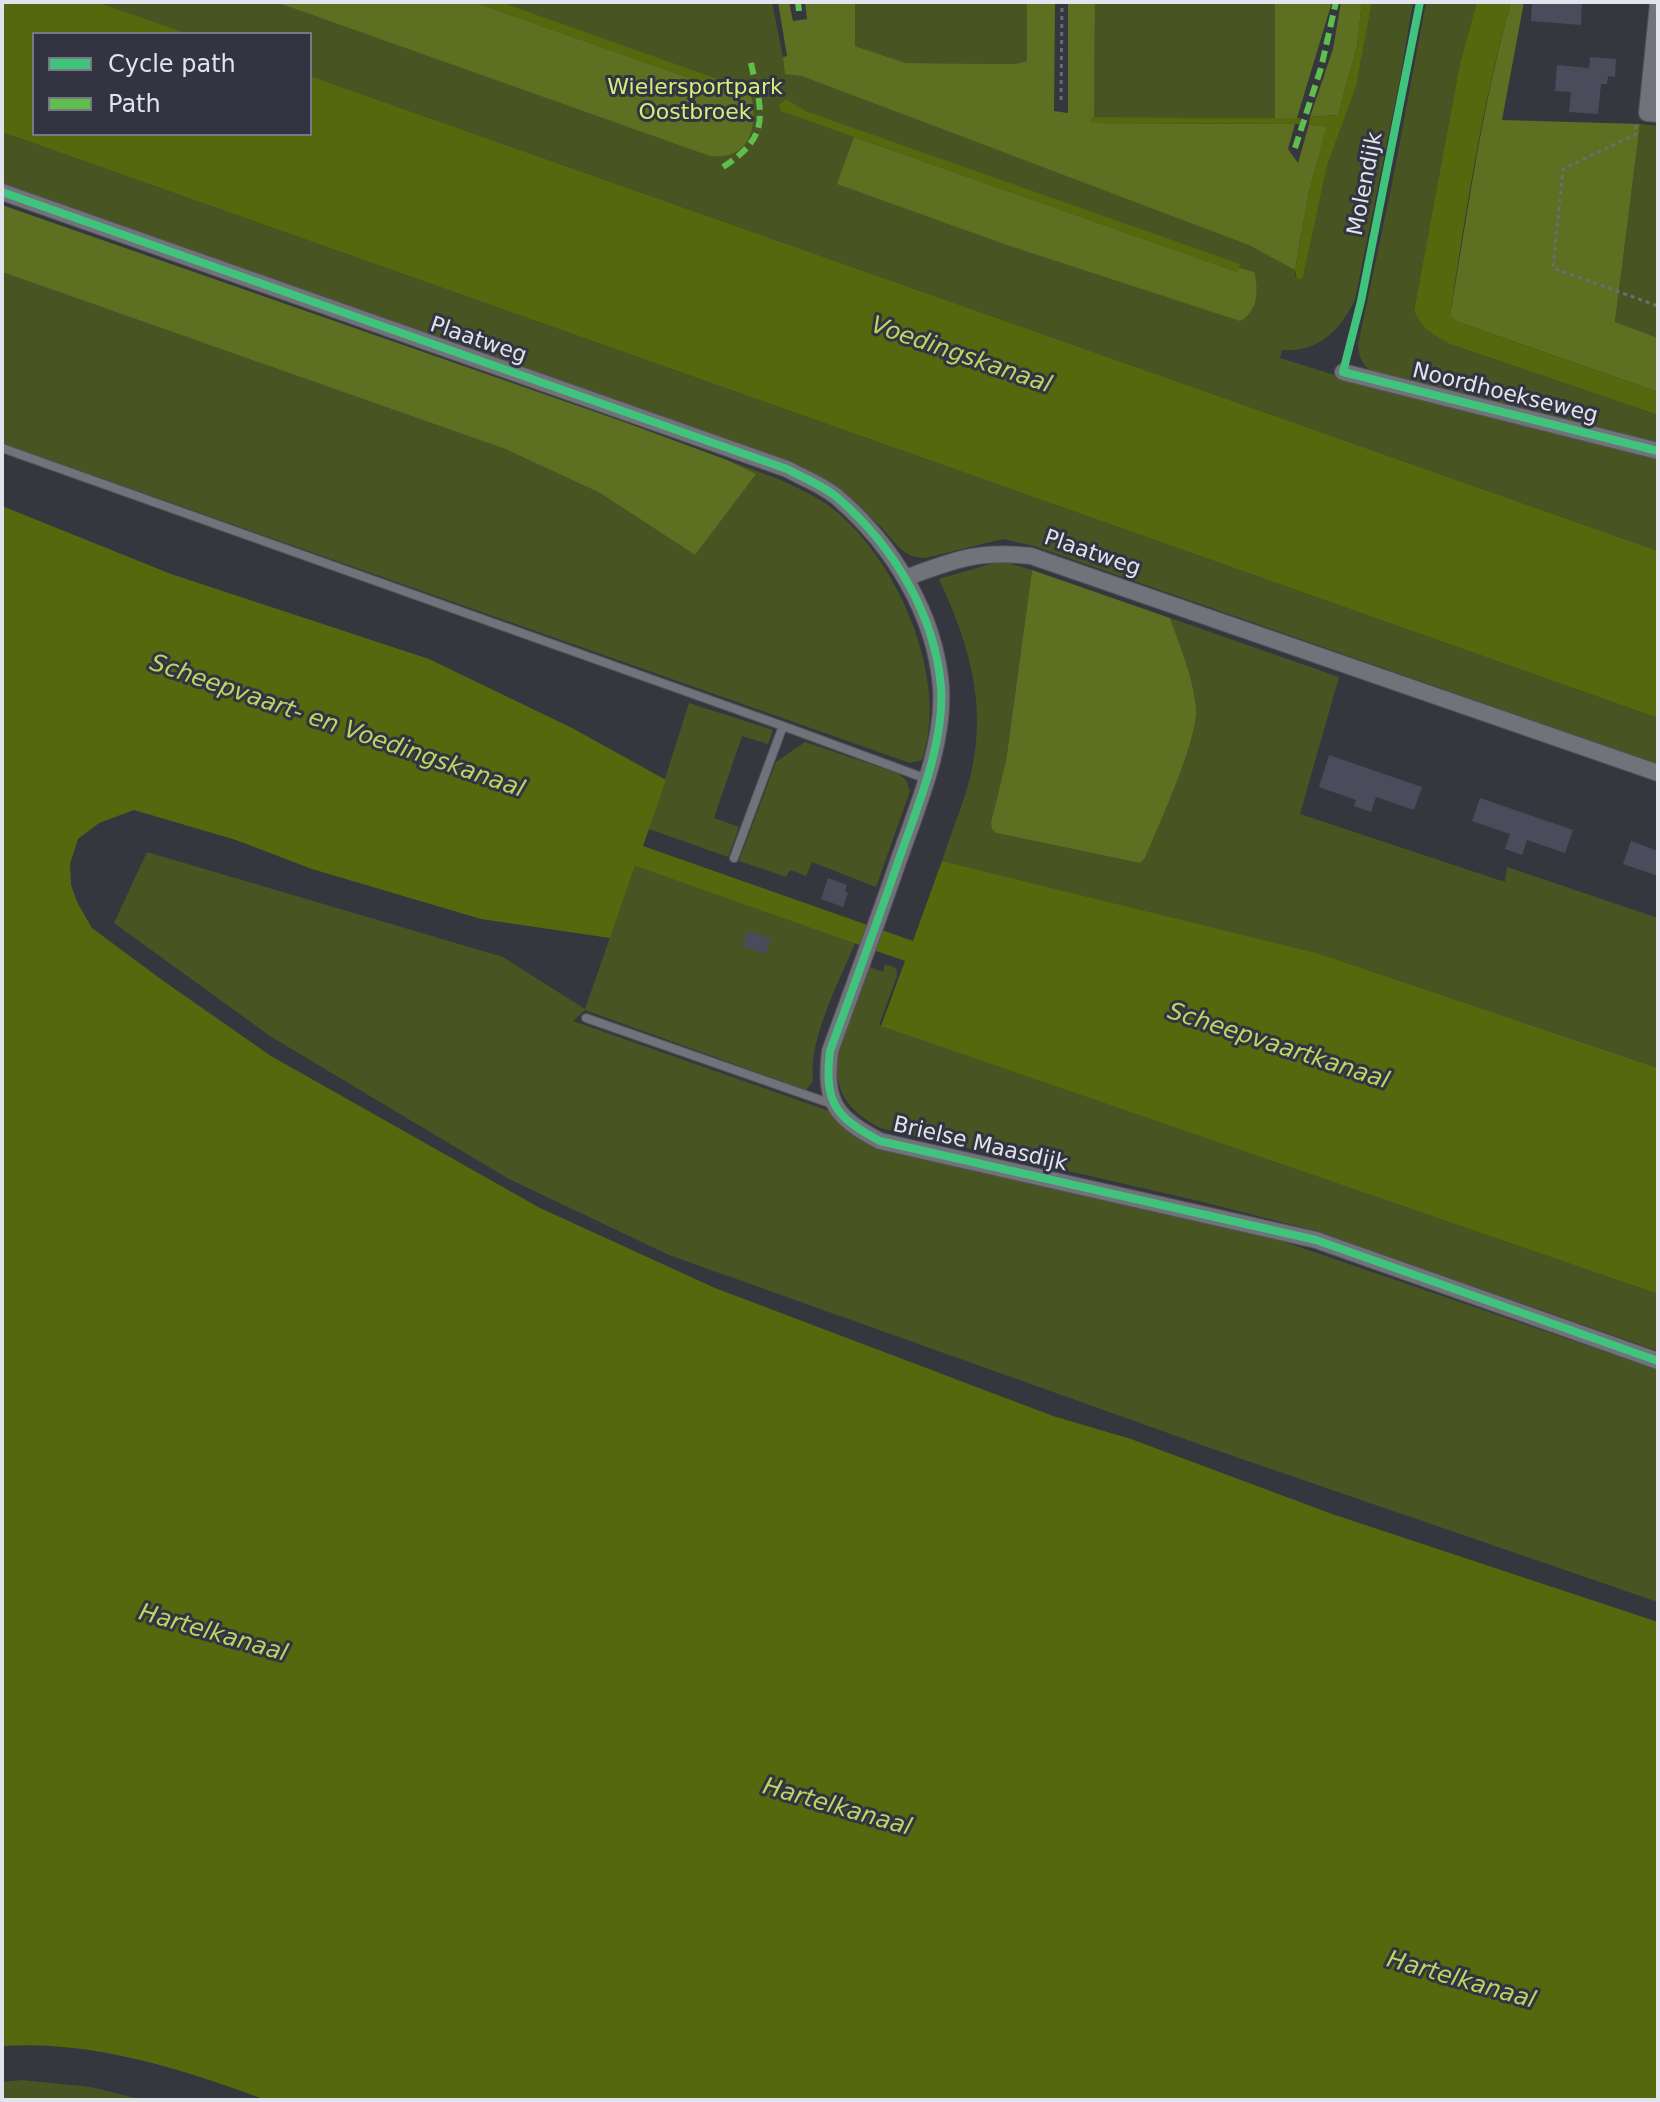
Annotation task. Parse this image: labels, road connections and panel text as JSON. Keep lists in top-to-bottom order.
{
  "streets": {
    "street": ["Plaatweg", "Noordhoekseweg", "Brielse Maasdijk"],
    "cycle path": ["Molendijk"]
  },
  "water": [
    "Voedingskanaal",
    "Scheepvaart- en Voedingskanaal",
    "Scheepvaartkanaal",
    "Hartelkanaal"
  ],
  "parks": ["Wielersportpark Oostbroek"],
  "legend": ["Cycle path", "Path"]
}
